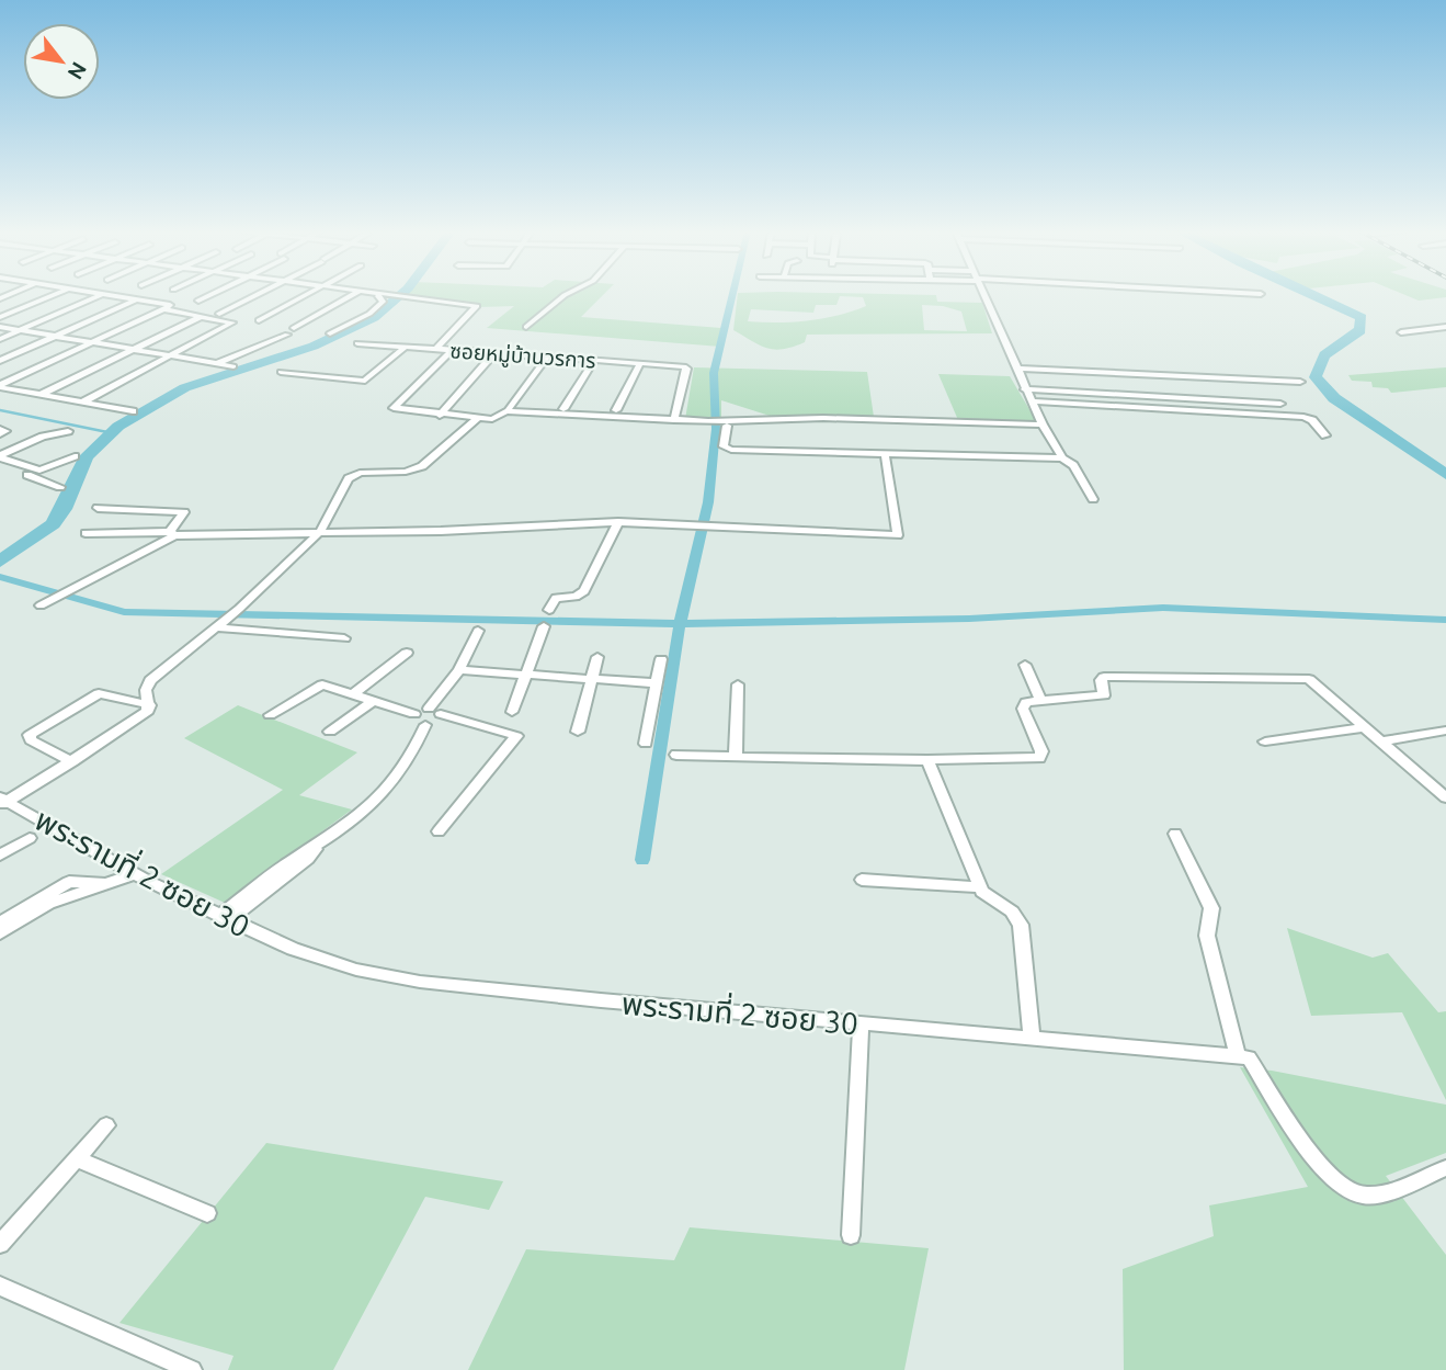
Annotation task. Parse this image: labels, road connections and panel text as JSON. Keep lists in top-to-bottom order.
{
  "streets": {
    "street": ["ซอยหมู่บ้านวรการ", "พระรามที่ 2 ซอย 30"]
  },
  "north": "bottom right"
}
